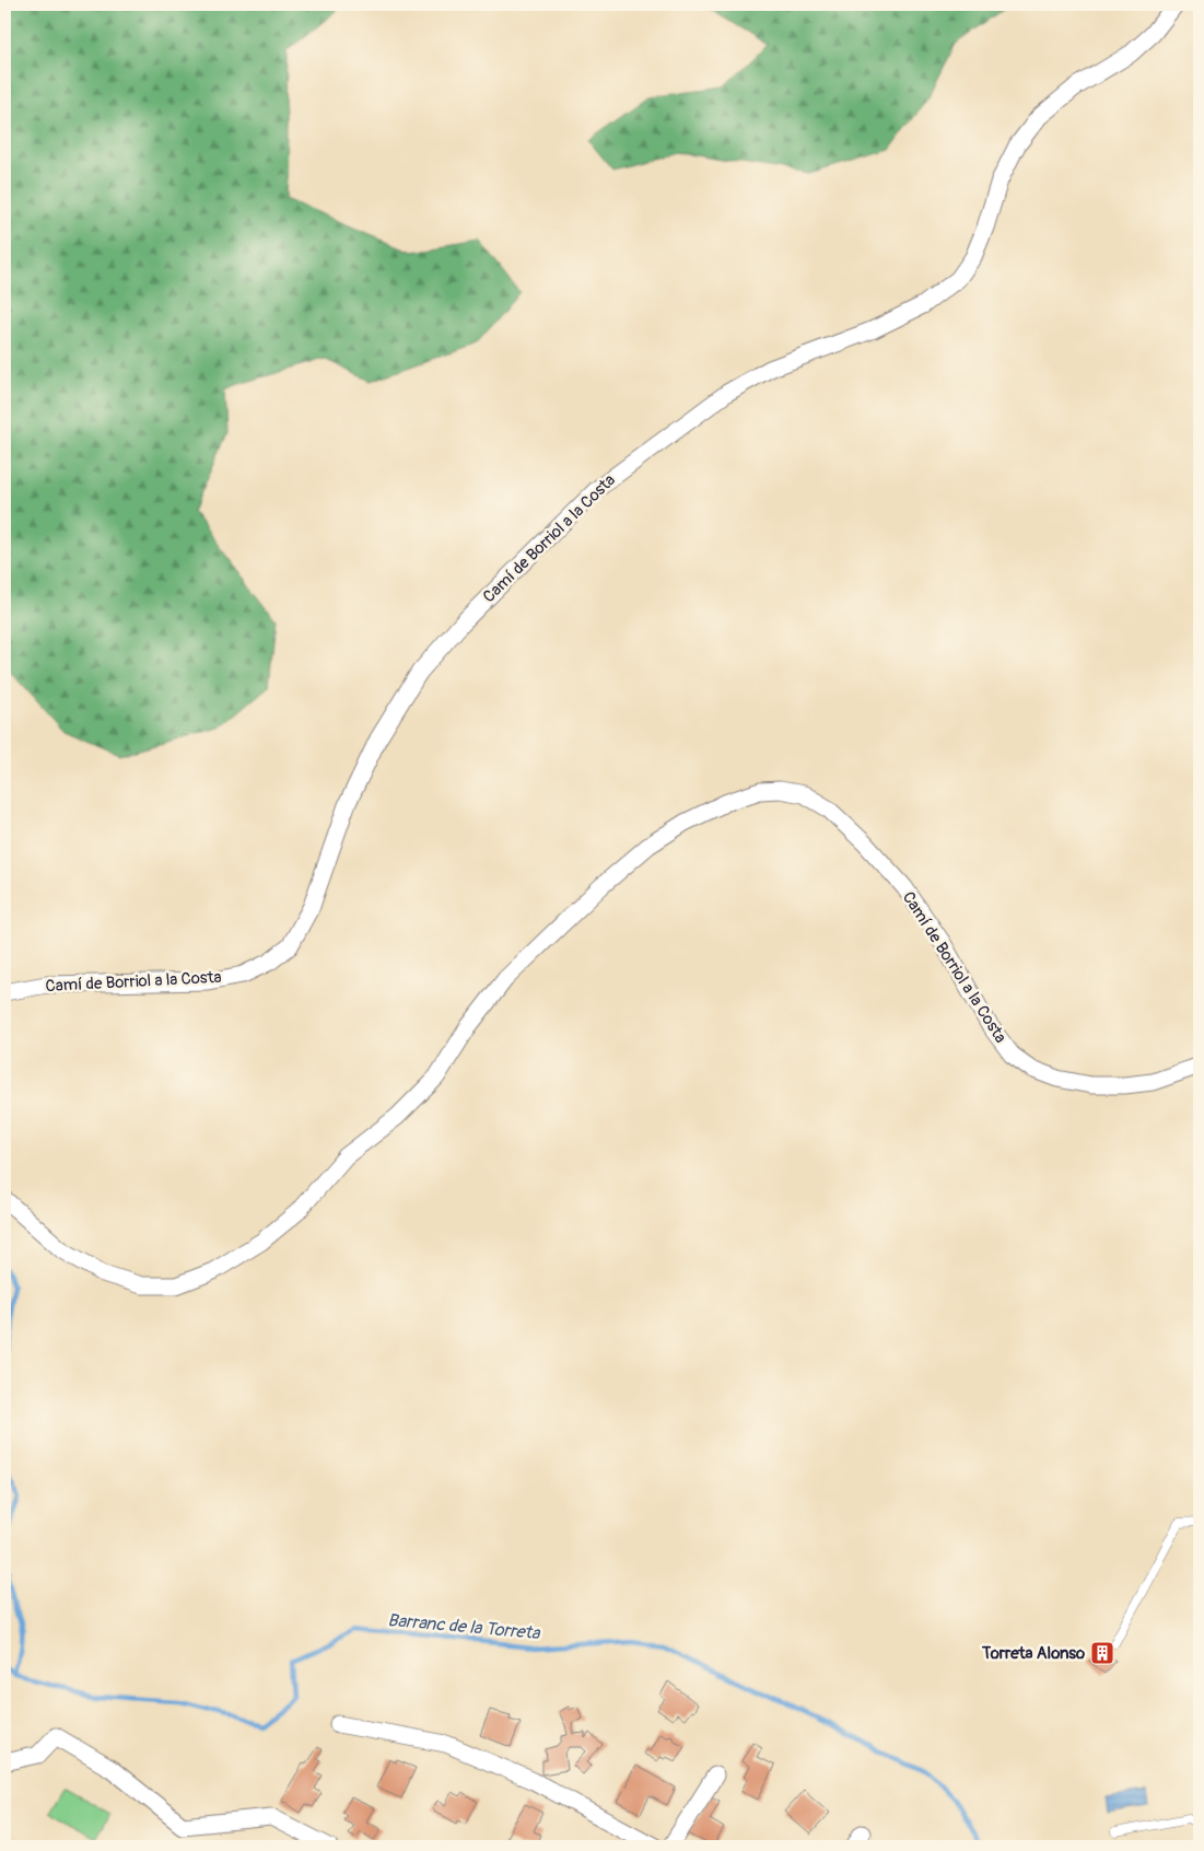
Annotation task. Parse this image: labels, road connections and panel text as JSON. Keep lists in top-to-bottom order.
{
  "streets": {
    "street": ["Camí de Borriol a la Costa"]
  },
  "water": ["Barranc de la Torreta"],
  "places": {
    "building": ["Torreta Alonso"]
  }
}
